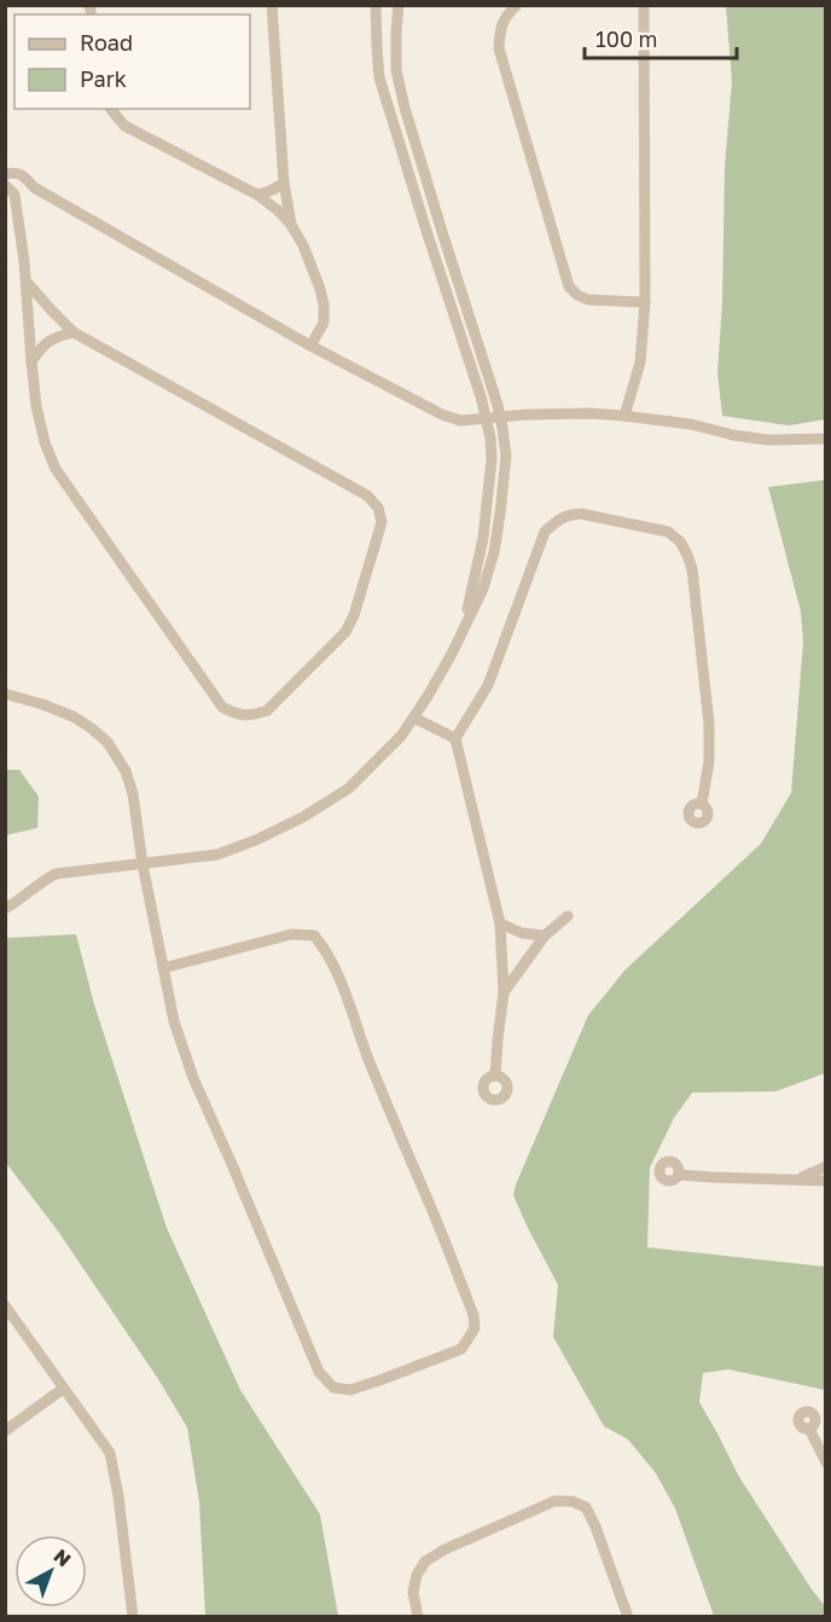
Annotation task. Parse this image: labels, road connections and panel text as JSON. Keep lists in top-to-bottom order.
{
  "legend": ["Road", "Park"],
  "scale_bar": "100 m",
  "north": "top right"
}
